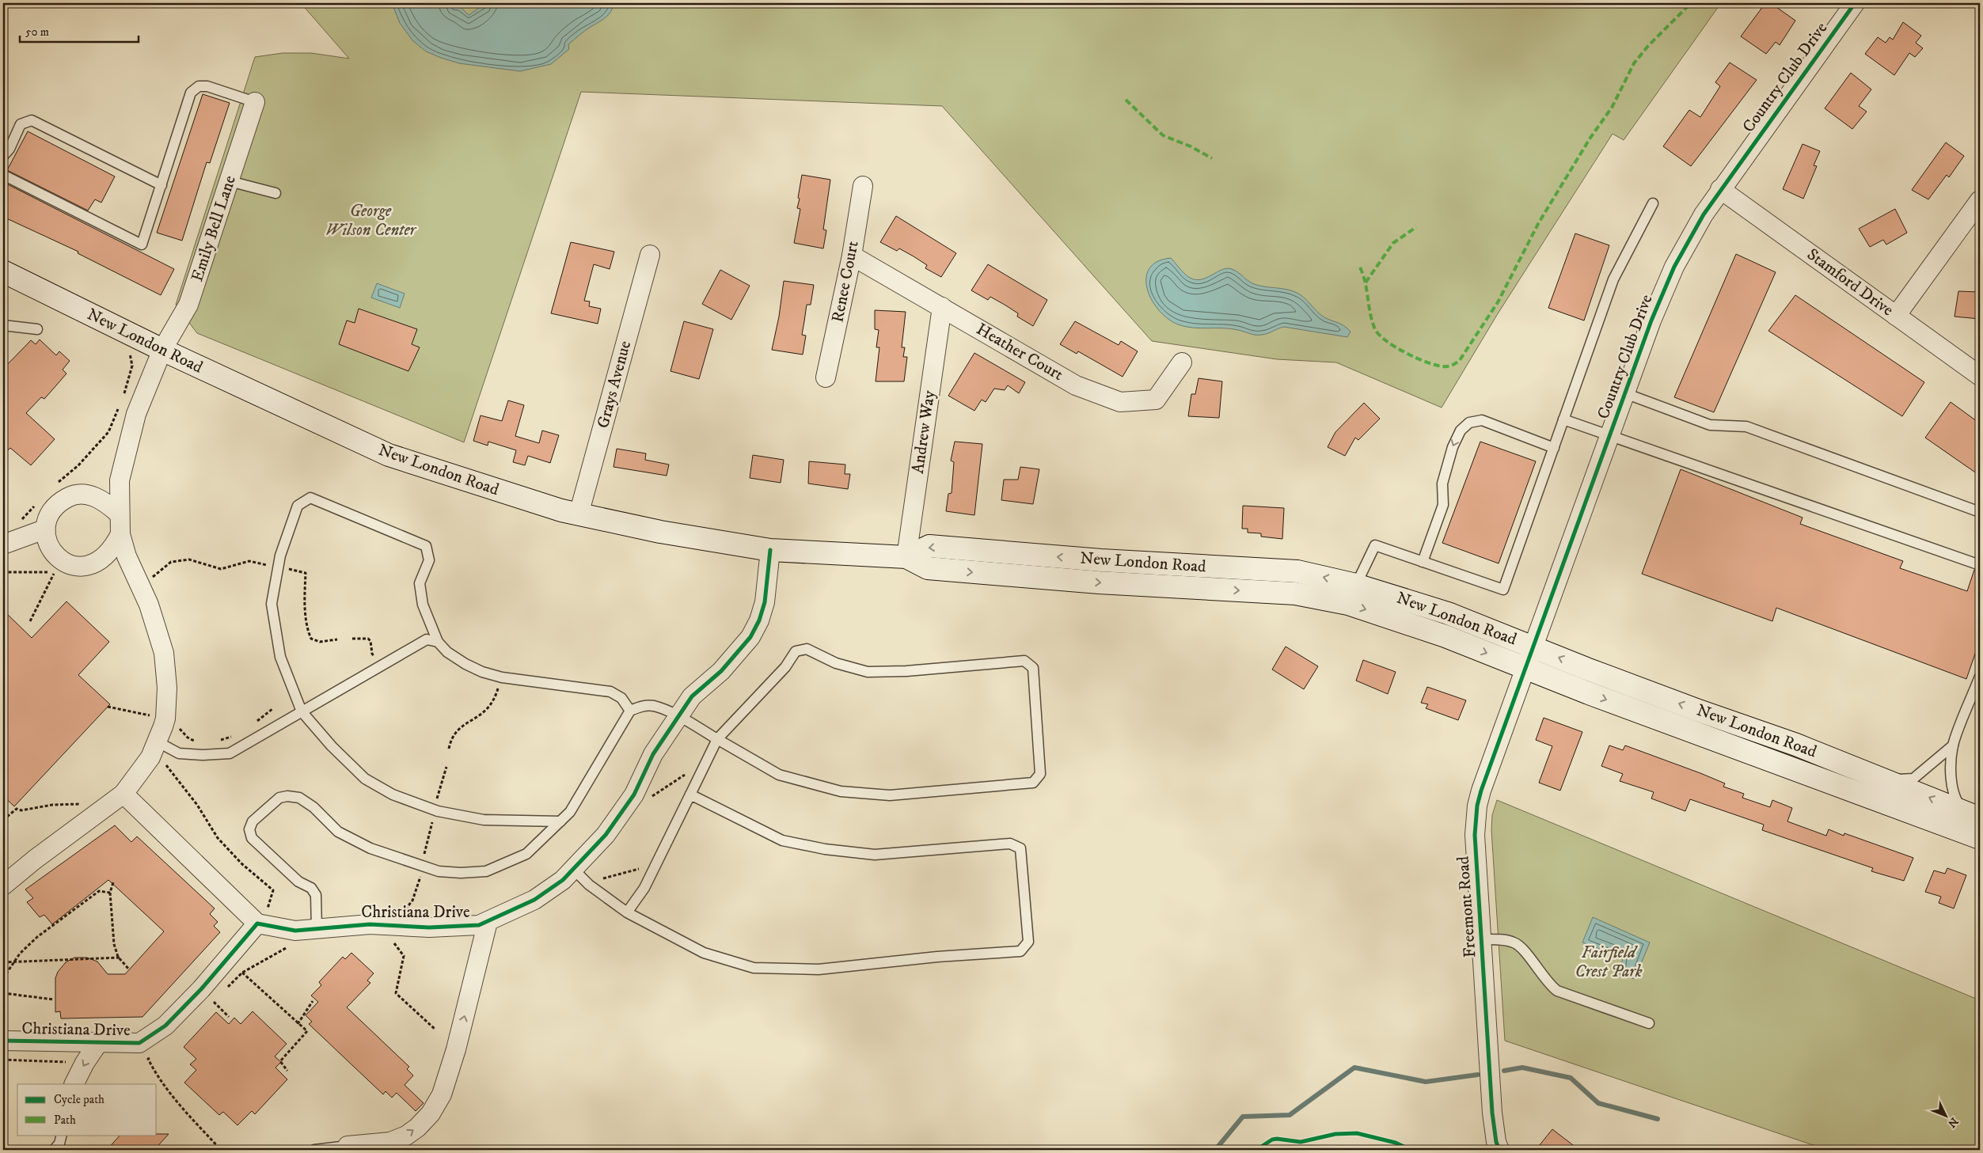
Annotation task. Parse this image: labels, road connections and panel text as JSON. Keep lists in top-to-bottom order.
{
  "streets": {
    "main road": ["New London Road"],
    "street": [
      "Country Club Drive",
      "Emily Bell Lane",
      "Renee Court",
      "Stamford Drive",
      "Heather Court",
      "Grays Avenue",
      "Andrew Way",
      "Freemont Road",
      "Christiana Drive"
    ]
  },
  "crossings": [
    ["Country Club Drive", "Stamford Drive"],
    ["Country Club Drive", "New London Road"],
    ["Country Club Drive", "Freemont Road"],
    ["Emily Bell Lane", "New London Road"],
    ["Renee Court", "Heather Court"],
    ["New London Road", "Grays Avenue"],
    ["New London Road", "Andrew Way"],
    ["New London Road", "Freemont Road"],
    ["New London Road", "Christiana Drive"],
    ["Heather Court", "Andrew Way"]
  ],
  "parks": ["George Wilson Center", "Fairfield Crest Park"],
  "legend": ["Cycle path", "Path"],
  "scale_bar": "50 m",
  "north": "bottom right"
}
